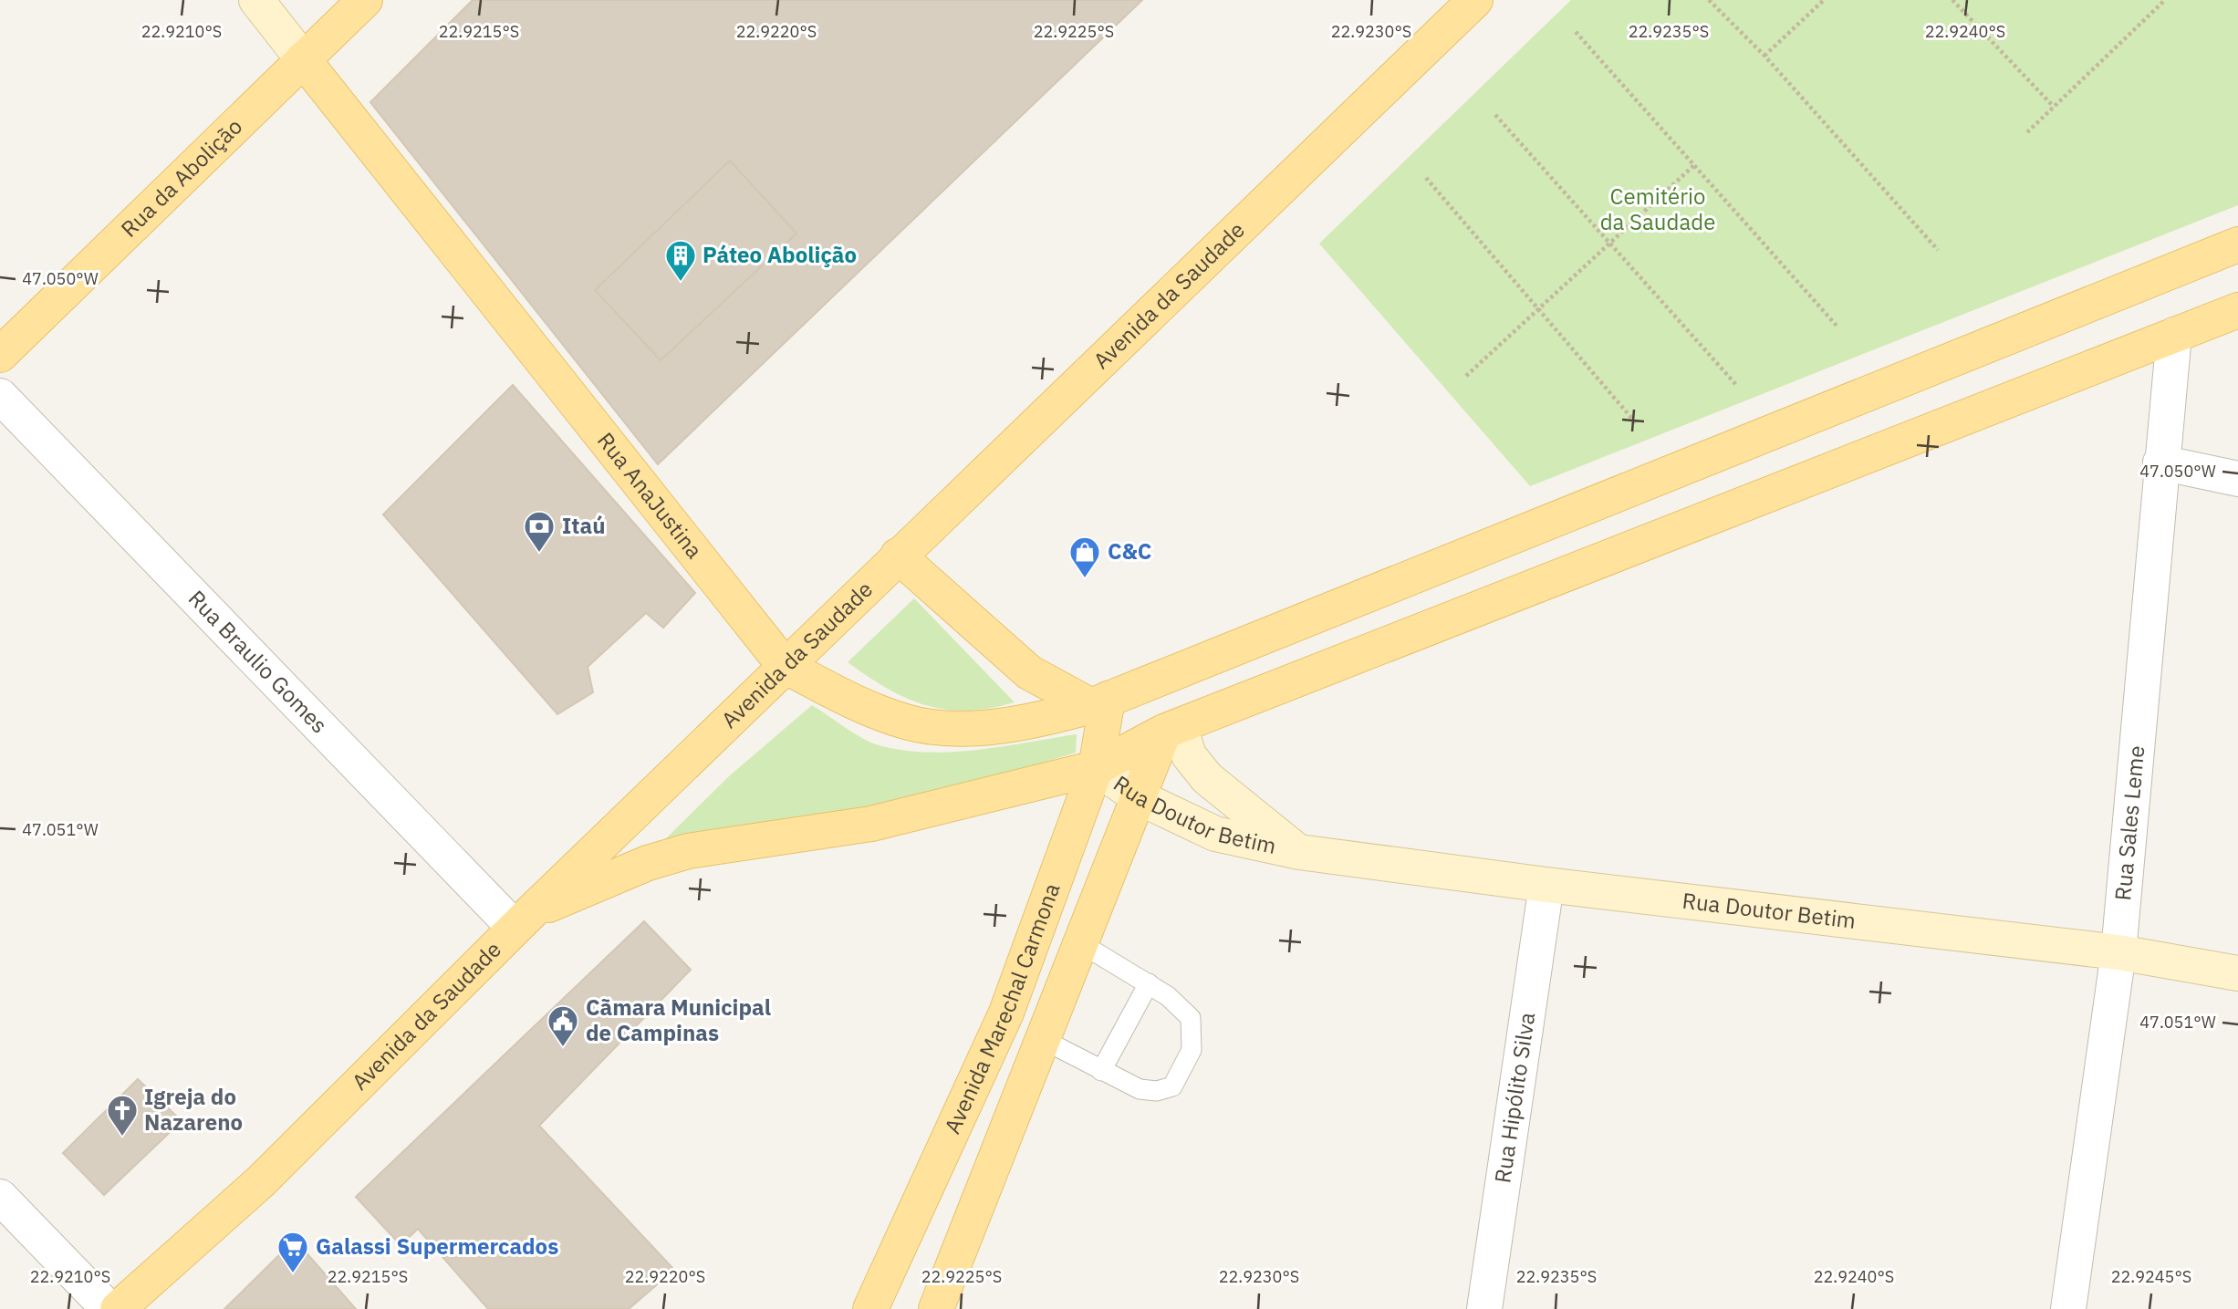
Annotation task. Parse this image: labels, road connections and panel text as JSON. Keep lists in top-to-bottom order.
{
  "streets": {
    "main road": [
      "Rua da Abolição",
      "Avenida da Saudade",
      "Rua AnaJustina",
      "Avenida Marechal Carmona"
    ],
    "street": [
      "Rua Braulio Gomes",
      "Rua Doutor Betim",
      "Rua Sales Leme",
      "Rua Hipólito Silva"
    ]
  },
  "crossings": [
    ["Rua da Abolição", "Rua AnaJustina"],
    ["Avenida da Saudade", "Rua AnaJustina"],
    ["Avenida da Saudade", "Rua Braulio Gomes"],
    ["Rua AnaJustina", "Avenida Marechal Carmona"],
    ["Rua Doutor Betim", "Rua Sales Leme"],
    ["Rua Doutor Betim", "Avenida Marechal Carmona"],
    ["Rua Doutor Betim", "Rua Hipólito Silva"]
  ],
  "parks": ["Cemitério da Saudade"],
  "places": {
    "building": ["Páteo Abolição"],
    "bank": ["Itaú"],
    "shop": ["C&C"],
    "public building": ["Cãmara Municipal de Campinas"],
    "church": ["Igreja do Nazareno"],
    "supermarket": ["Galassi Supermercados"]
  },
  "coordinates": [
    "22.9210°S",
    "22.9215°S",
    "22.9220°S",
    "22.9225°S",
    "22.9230°S",
    "22.9235°S",
    "22.9240°S",
    "47.050°W",
    "47.051°W",
    "22.9245°S"
  ]
}
